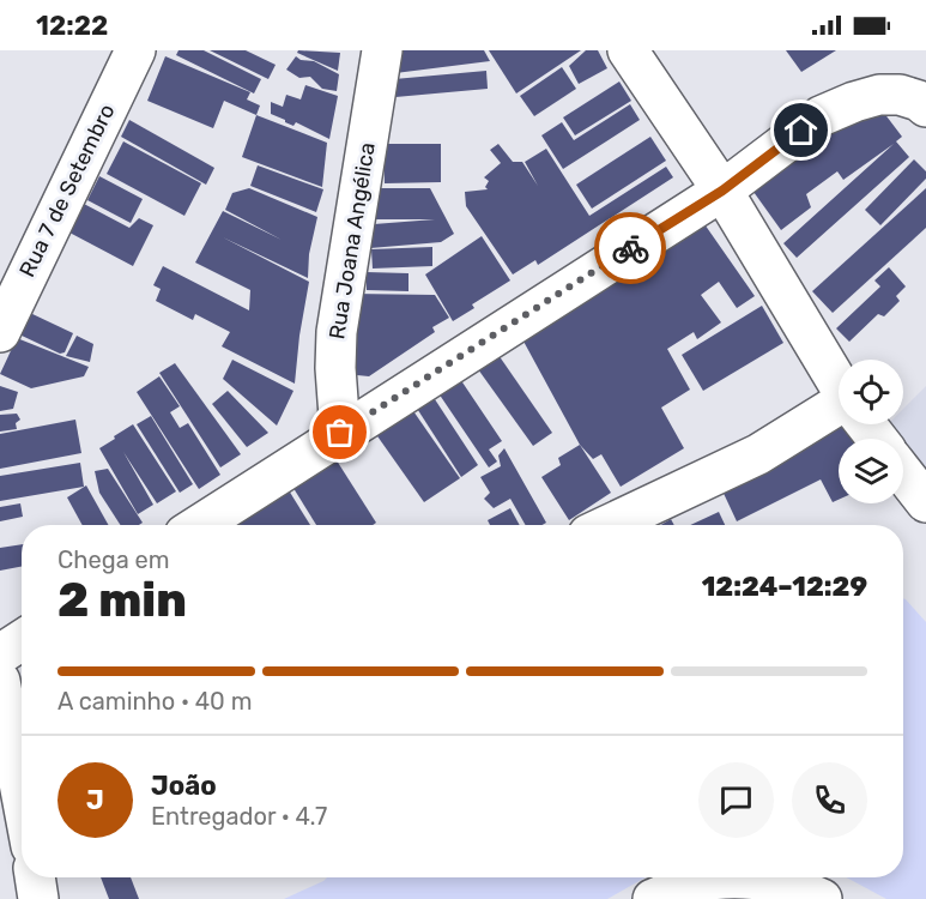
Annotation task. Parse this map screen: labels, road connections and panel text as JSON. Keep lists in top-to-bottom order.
{
  "streets": {
    "street": ["Rua 7 de Setembro", "Rua Joana Angélica"]
  },
  "page": {
    "status": "12:22",
    "heading": ["2 min", "Chega em", "12:24–12:29"],
    "panel": ["João", "Entregador · 4.7"],
    "bar": "A caminho · 40 m",
    "round": "J"
  }
}
